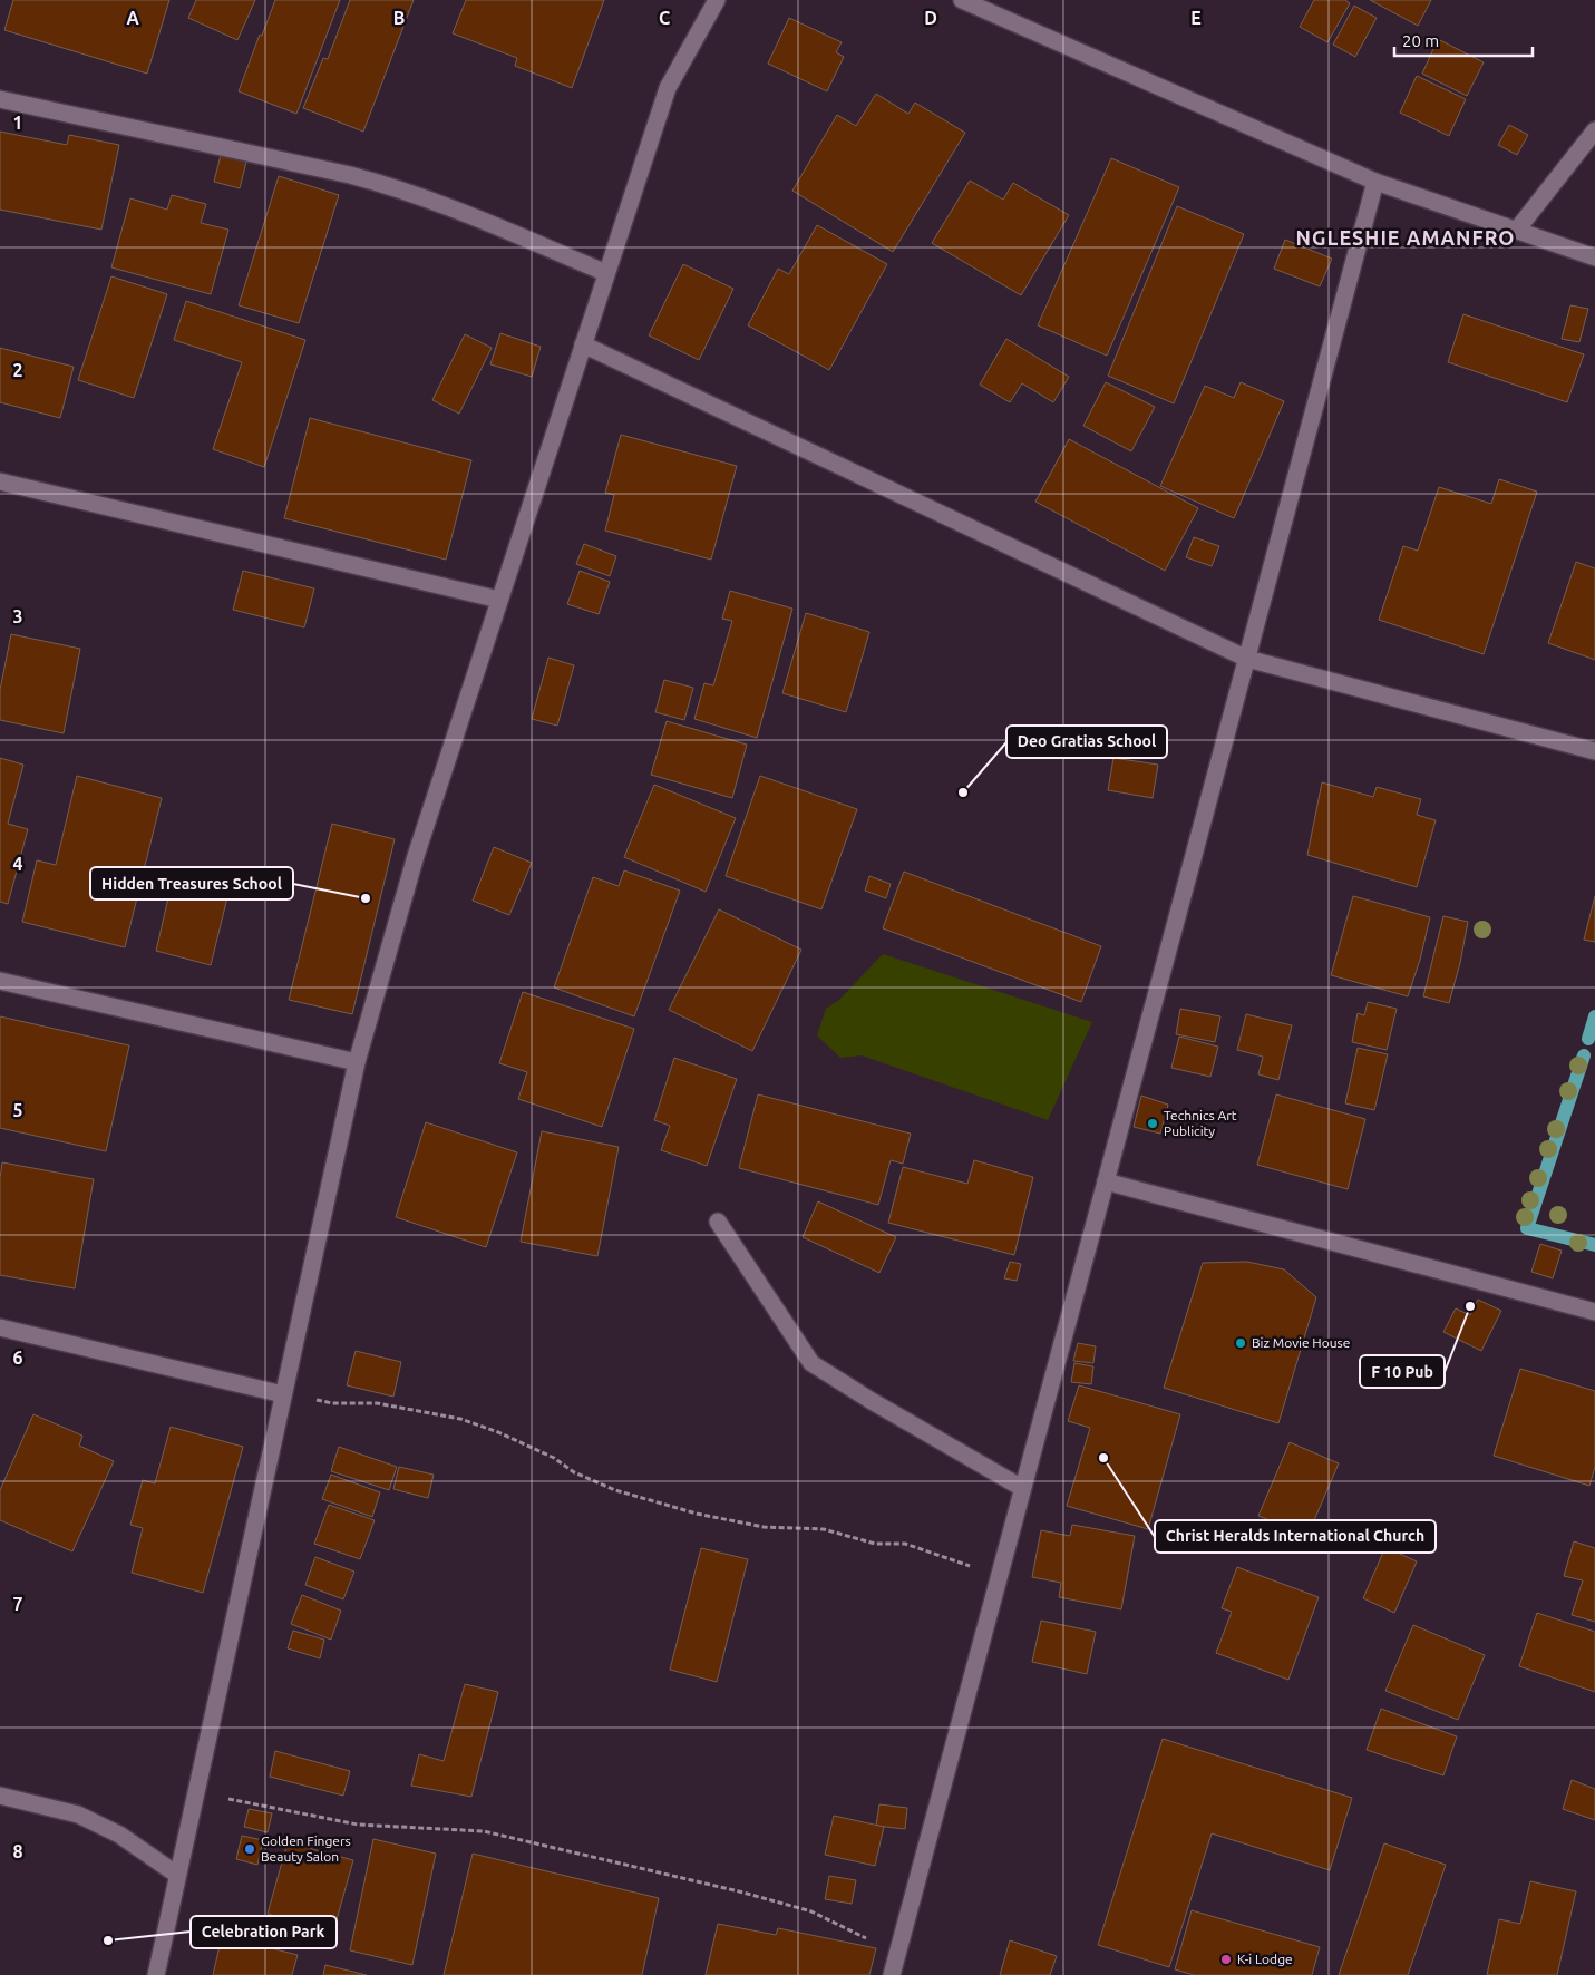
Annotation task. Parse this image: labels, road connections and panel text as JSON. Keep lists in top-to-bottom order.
{
  "districts": ["NGLESHIE AMANFRO"],
  "places": [
    "Deo Gratias School",
    "Hidden Treasures School",
    "Technics Art Publicity",
    "F 10 Pub",
    "Biz Movie House",
    "Christ Heralds International Church",
    "Golden Fingers Beauty Salon",
    "Celebration Park",
    "K-i Lodge"
  ],
  "scale_bar": "20 m",
  "grid": {
    "columns": [
      "A",
      "B",
      "C",
      "D",
      "E"
    ],
    "rows": [
      "1",
      "2",
      "3",
      "4",
      "5",
      "6",
      "7",
      "8"
    ]
  }
}
